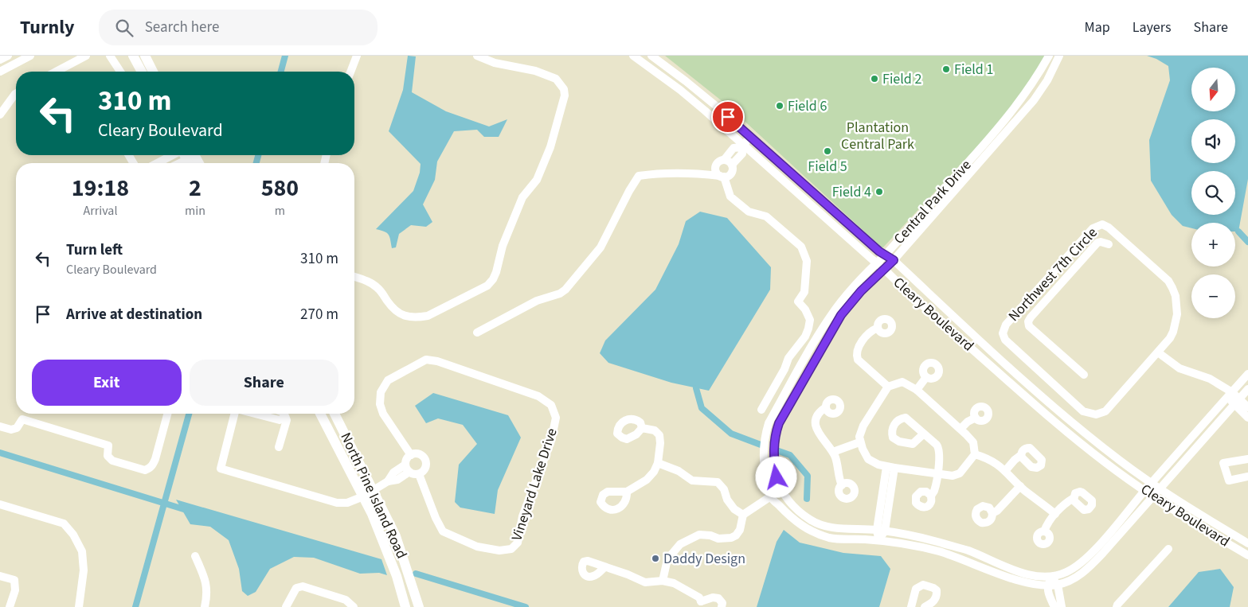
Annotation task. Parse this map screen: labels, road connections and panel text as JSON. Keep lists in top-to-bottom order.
{
  "streets": {
    "main road": ["North Pine Island Road"],
    "street": [
      "Central Park Drive",
      "Northwest 7th Circle",
      "Cleary Boulevard",
      "Vineyard Lake Drive"
    ]
  },
  "crossings": [
    ["Central Park Drive", "Cleary Boulevard"]
  ],
  "parks": ["Plantation Central Park"],
  "places": [
    "Field 1",
    "Field 2",
    "Field 6",
    "Field 5",
    "Field 4",
    "Daddy Design"
  ],
  "north": "bottom",
  "page": {
    "header": "Turnly",
    "search": "Search here",
    "nav": ["Map", "Layers", "Share"],
    "map_buttons": ["+", "−"],
    "turn": ["310 m", "Cleary Boulevard"],
    "eta": [
      "19:18",
      "Arrival",
      "2",
      "min",
      "580",
      "m"
    ],
    "list": [
      {
        "name": "Turn left",
        "note": "Cleary Boulevard",
        "value": "310 m"
      },
      {
        "name": "Arrive at destination",
        "value": "270 m"
      }
    ],
    "buttons": ["Exit", "Share"]
  }
}
